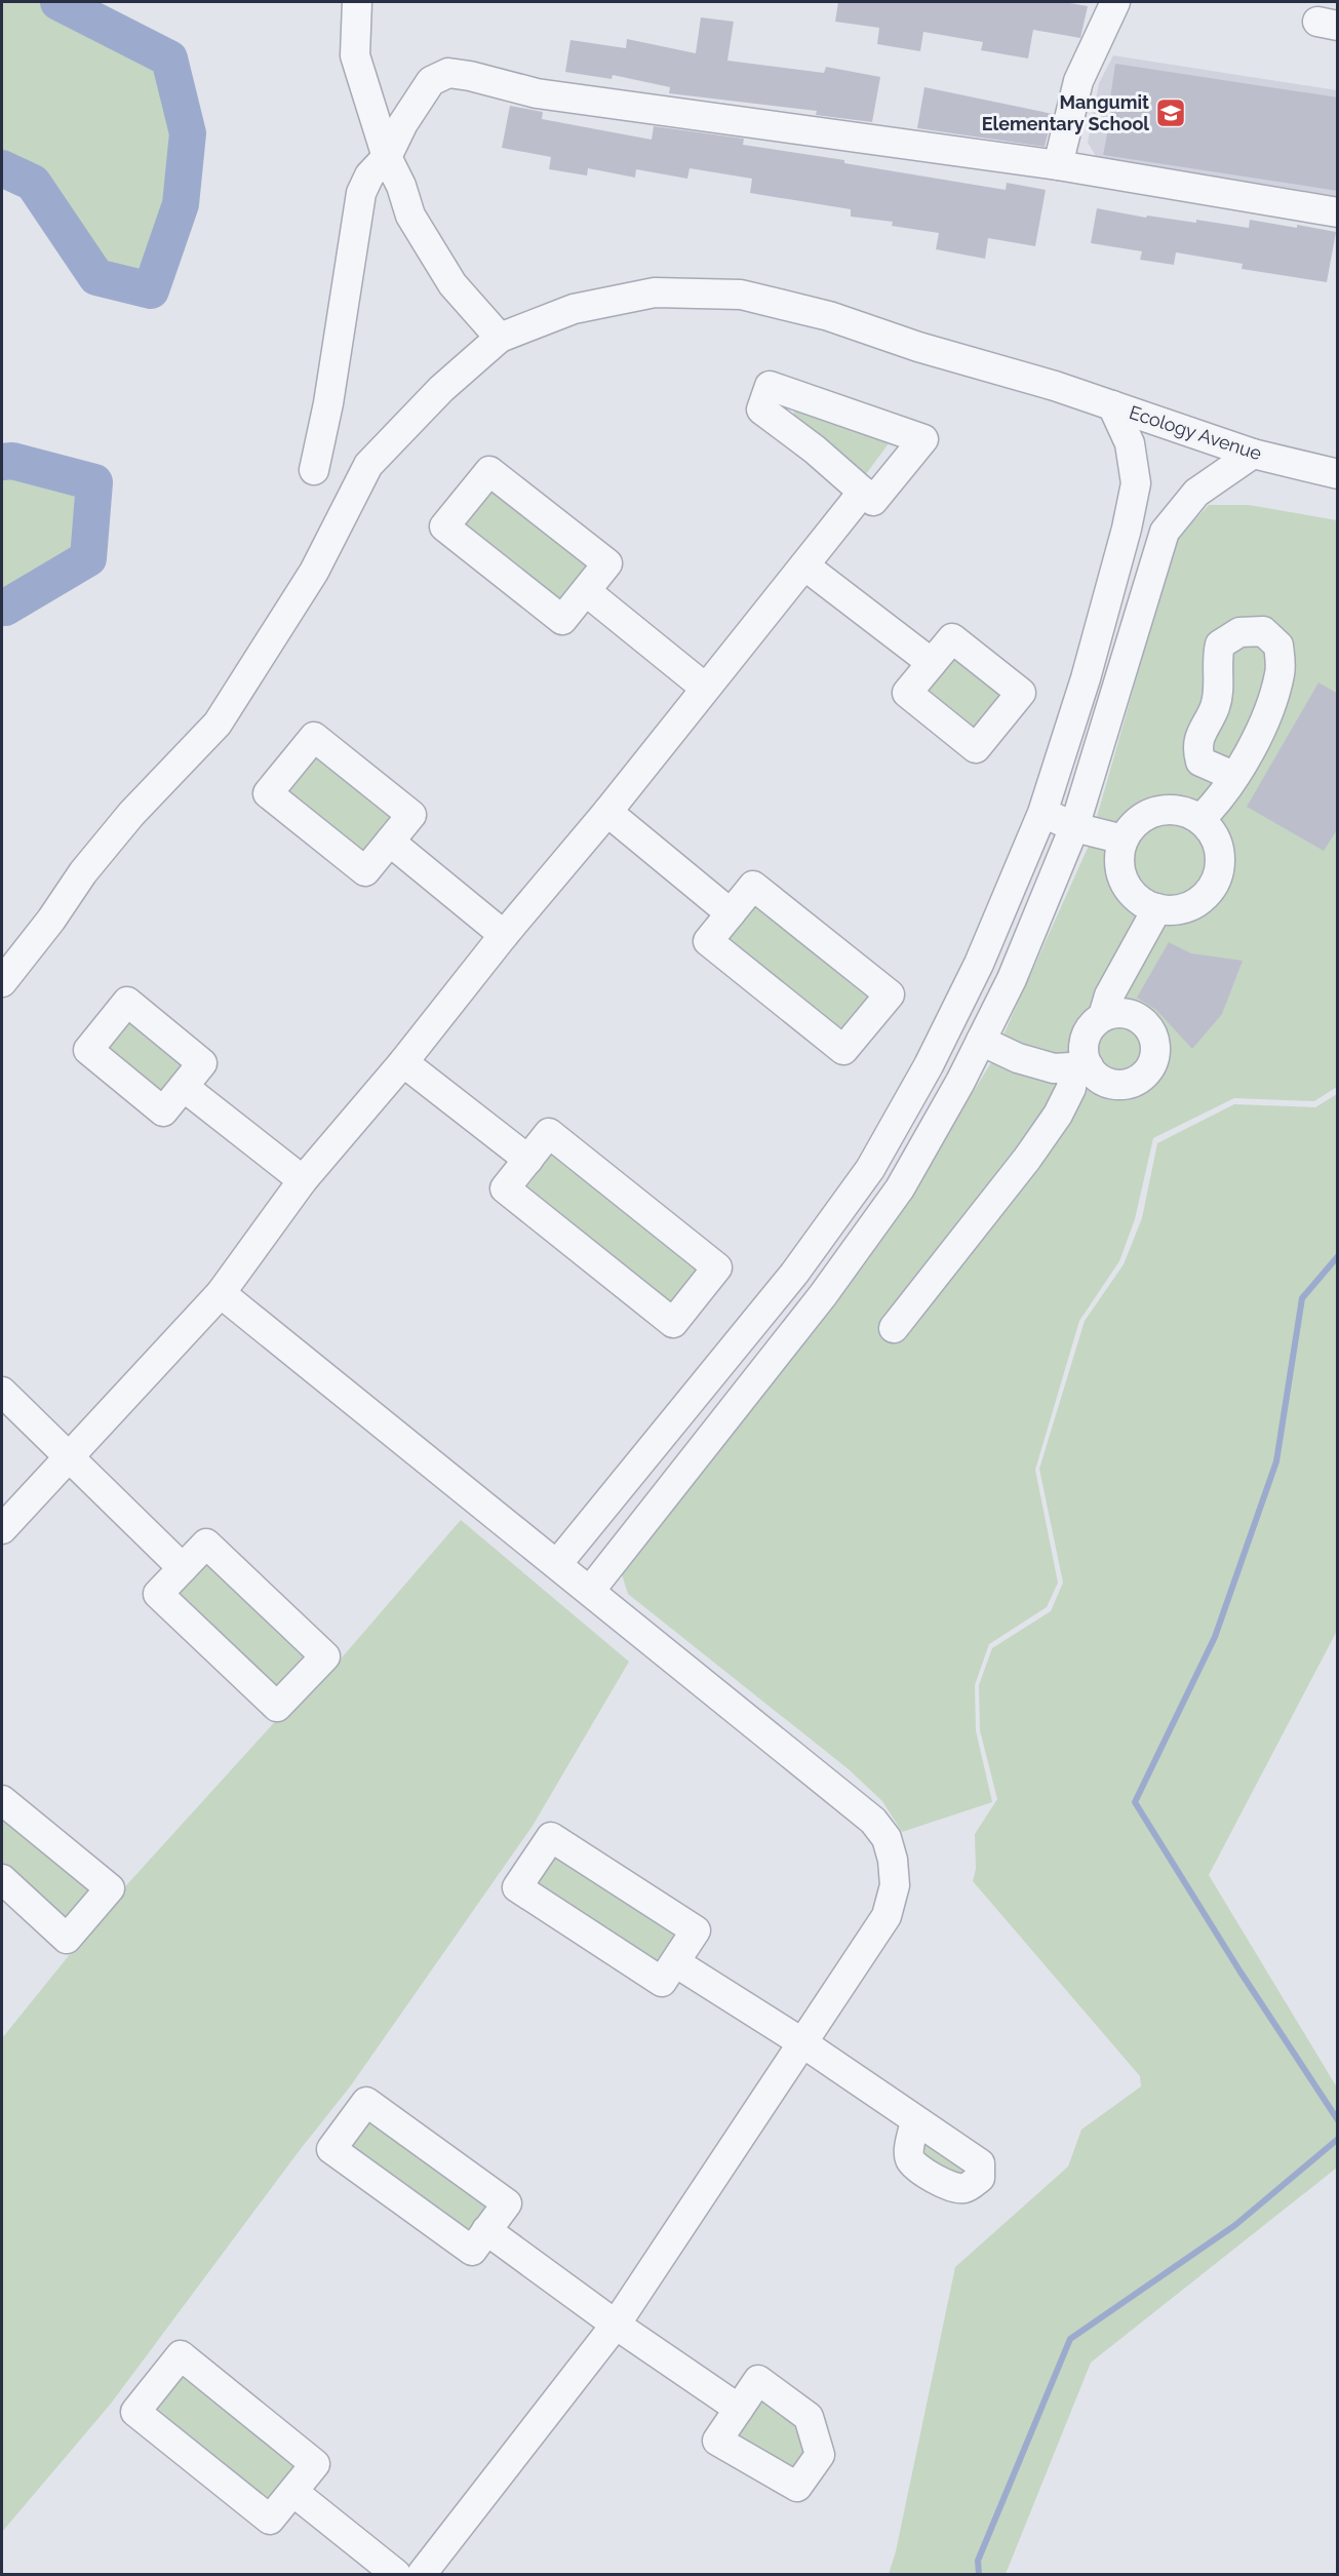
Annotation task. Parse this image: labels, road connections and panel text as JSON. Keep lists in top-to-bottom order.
{
  "streets": {
    "street": ["Ecology Avenue"]
  },
  "places": {
    "school or university": ["Mangumit Elementary School"]
  }
}
